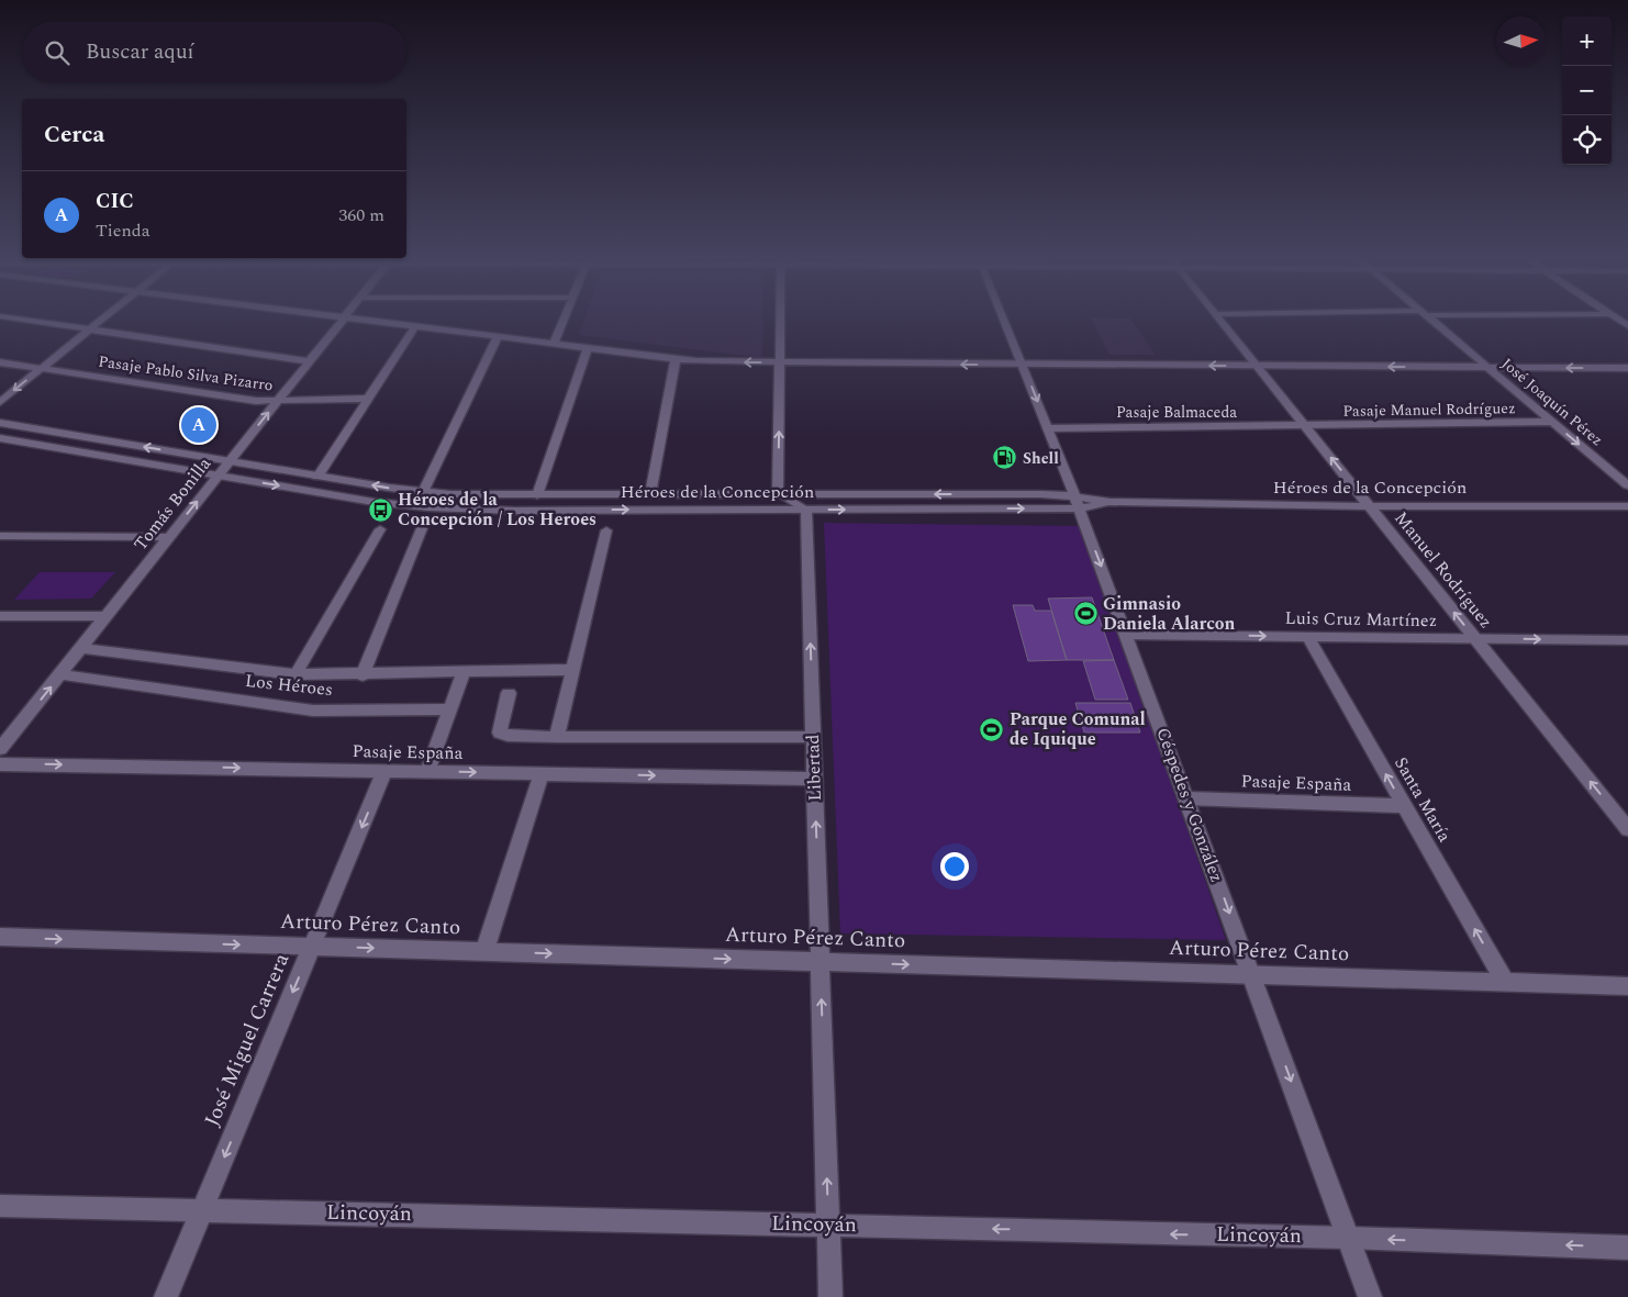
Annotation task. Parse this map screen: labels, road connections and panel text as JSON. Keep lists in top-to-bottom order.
{
  "streets": {
    "street": [
      "Pasaje Pablo Silva Pizarro",
      "José Joaquín Pérez",
      "Pasaje Manuel Rodríguez",
      "Pasaje Balmaceda",
      "Héroes de la Concepción",
      "Tomás Bonilla",
      "Manuel Rodríguez",
      "Luis Cruz Martínez",
      "Los Héroes",
      "Pasaje España",
      "Libertad",
      "Santa María",
      "Céspedes y González",
      "Arturo Pérez Canto",
      "José Miguel Carrera",
      "Lincoyán"
    ]
  },
  "crossings": [
    ["Pasaje Pablo Silva Pizarro", "Tomás Bonilla"],
    ["José Joaquín Pérez", "Pasaje Manuel Rodríguez"],
    ["Pasaje Manuel Rodríguez", "Pasaje Balmaceda"],
    ["Pasaje Manuel Rodríguez", "Manuel Rodríguez"],
    ["Pasaje Balmaceda", "Manuel Rodríguez"],
    ["Pasaje Balmaceda", "Céspedes y González"],
    ["Héroes de la Concepción", "Tomás Bonilla"],
    ["Héroes de la Concepción", "Manuel Rodríguez"],
    ["Héroes de la Concepción", "Libertad"],
    ["Héroes de la Concepción", "Céspedes y González"],
    ["Tomás Bonilla", "Los Héroes"],
    ["Manuel Rodríguez", "Luis Cruz Martínez"],
    ["Luis Cruz Martínez", "Santa María"],
    ["Luis Cruz Martínez", "Céspedes y González"],
    ["Pasaje España", "Libertad"],
    ["Pasaje España", "Santa María"],
    ["Pasaje España", "Céspedes y González"],
    ["Pasaje España", "José Miguel Carrera"],
    ["Libertad", "Arturo Pérez Canto"],
    ["Libertad", "Lincoyán"],
    ["Santa María", "Arturo Pérez Canto"],
    ["Céspedes y González", "Arturo Pérez Canto"],
    ["Céspedes y González", "Lincoyán"],
    ["Arturo Pérez Canto", "José Miguel Carrera"],
    ["José Miguel Carrera", "Lincoyán"]
  ],
  "one_way": [
    "José Joaquín Pérez",
    "Tomás Bonilla",
    "Manuel Rodríguez",
    "Luis Cruz Martínez",
    "Libertad",
    "Santa María",
    "Céspedes y González",
    "Arturo Pérez Canto",
    "José Miguel Carrera",
    "Lincoyán"
  ],
  "places": {
    "fuel station": ["Shell"],
    "bus stop": ["Héroes de la Concepción / Los Heroes"],
    "sports": ["Gimnasio Daniela Alarcon", "Parque Comunal de Iquique"]
  },
  "north": "right",
  "page": {
    "map_buttons": ["+", "−"],
    "search": "Buscar aquí",
    "heading": "Cerca",
    "list": [
      {
        "mark": "A",
        "name": "CIC",
        "note": "Tienda",
        "value": "360 m"
      }
    ],
    "pins": "A"
  }
}
